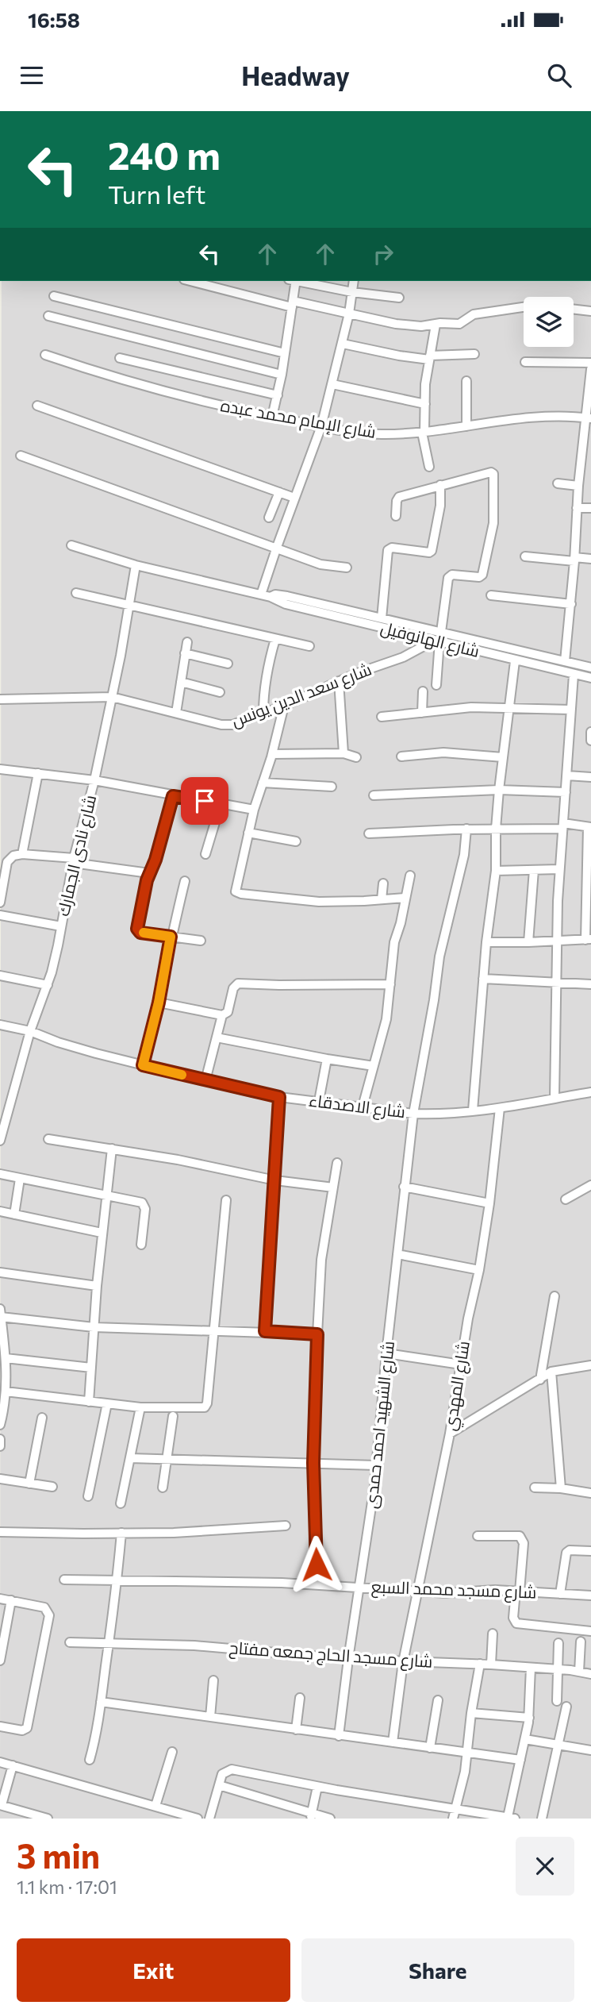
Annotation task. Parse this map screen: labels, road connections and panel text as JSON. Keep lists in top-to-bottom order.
{
  "streets": {
    "street": [
      "شارع الإمام محمد عبده",
      "شارع الهانوفيل",
      "شارع سعد الدين يونس",
      "شارع نادى الجمارك",
      "شارع الاصدقاء",
      "شارع المهدي",
      "شارع الشهيد احمد حمدى",
      "شارع مسجد محمد السبع",
      "شارع مسجد الحاج جمعه مفتاح"
    ]
  },
  "crossings": [
    ["شارع الهانوفيل", "شارع سعد الدين يونس"],
    ["شارع الهانوفيل", "شارع نادى الجمارك"],
    ["شارع سعد الدين يونس", "شارع نادى الجمارك"],
    ["شارع نادى الجمارك", "شارع الاصدقاء"],
    ["شارع الاصدقاء", "شارع المهدي"],
    ["شارع الاصدقاء", "شارع الشهيد احمد حمدى"],
    ["شارع المهدي", "شارع مسجد محمد السبع"],
    ["شارع المهدي", "شارع مسجد الحاج جمعه مفتاح"],
    ["شارع الشهيد احمد حمدى", "شارع مسجد محمد السبع"],
    ["شارع الشهيد احمد حمدى", "شارع مسجد الحاج جمعه مفتاح"]
  ],
  "page": {
    "status": "16:58",
    "header": "Headway",
    "turn": ["240 m", "Turn left"],
    "heading": ["3 min", "1.1 km · 17:01"],
    "buttons": ["Exit", "Share"]
  }
}
